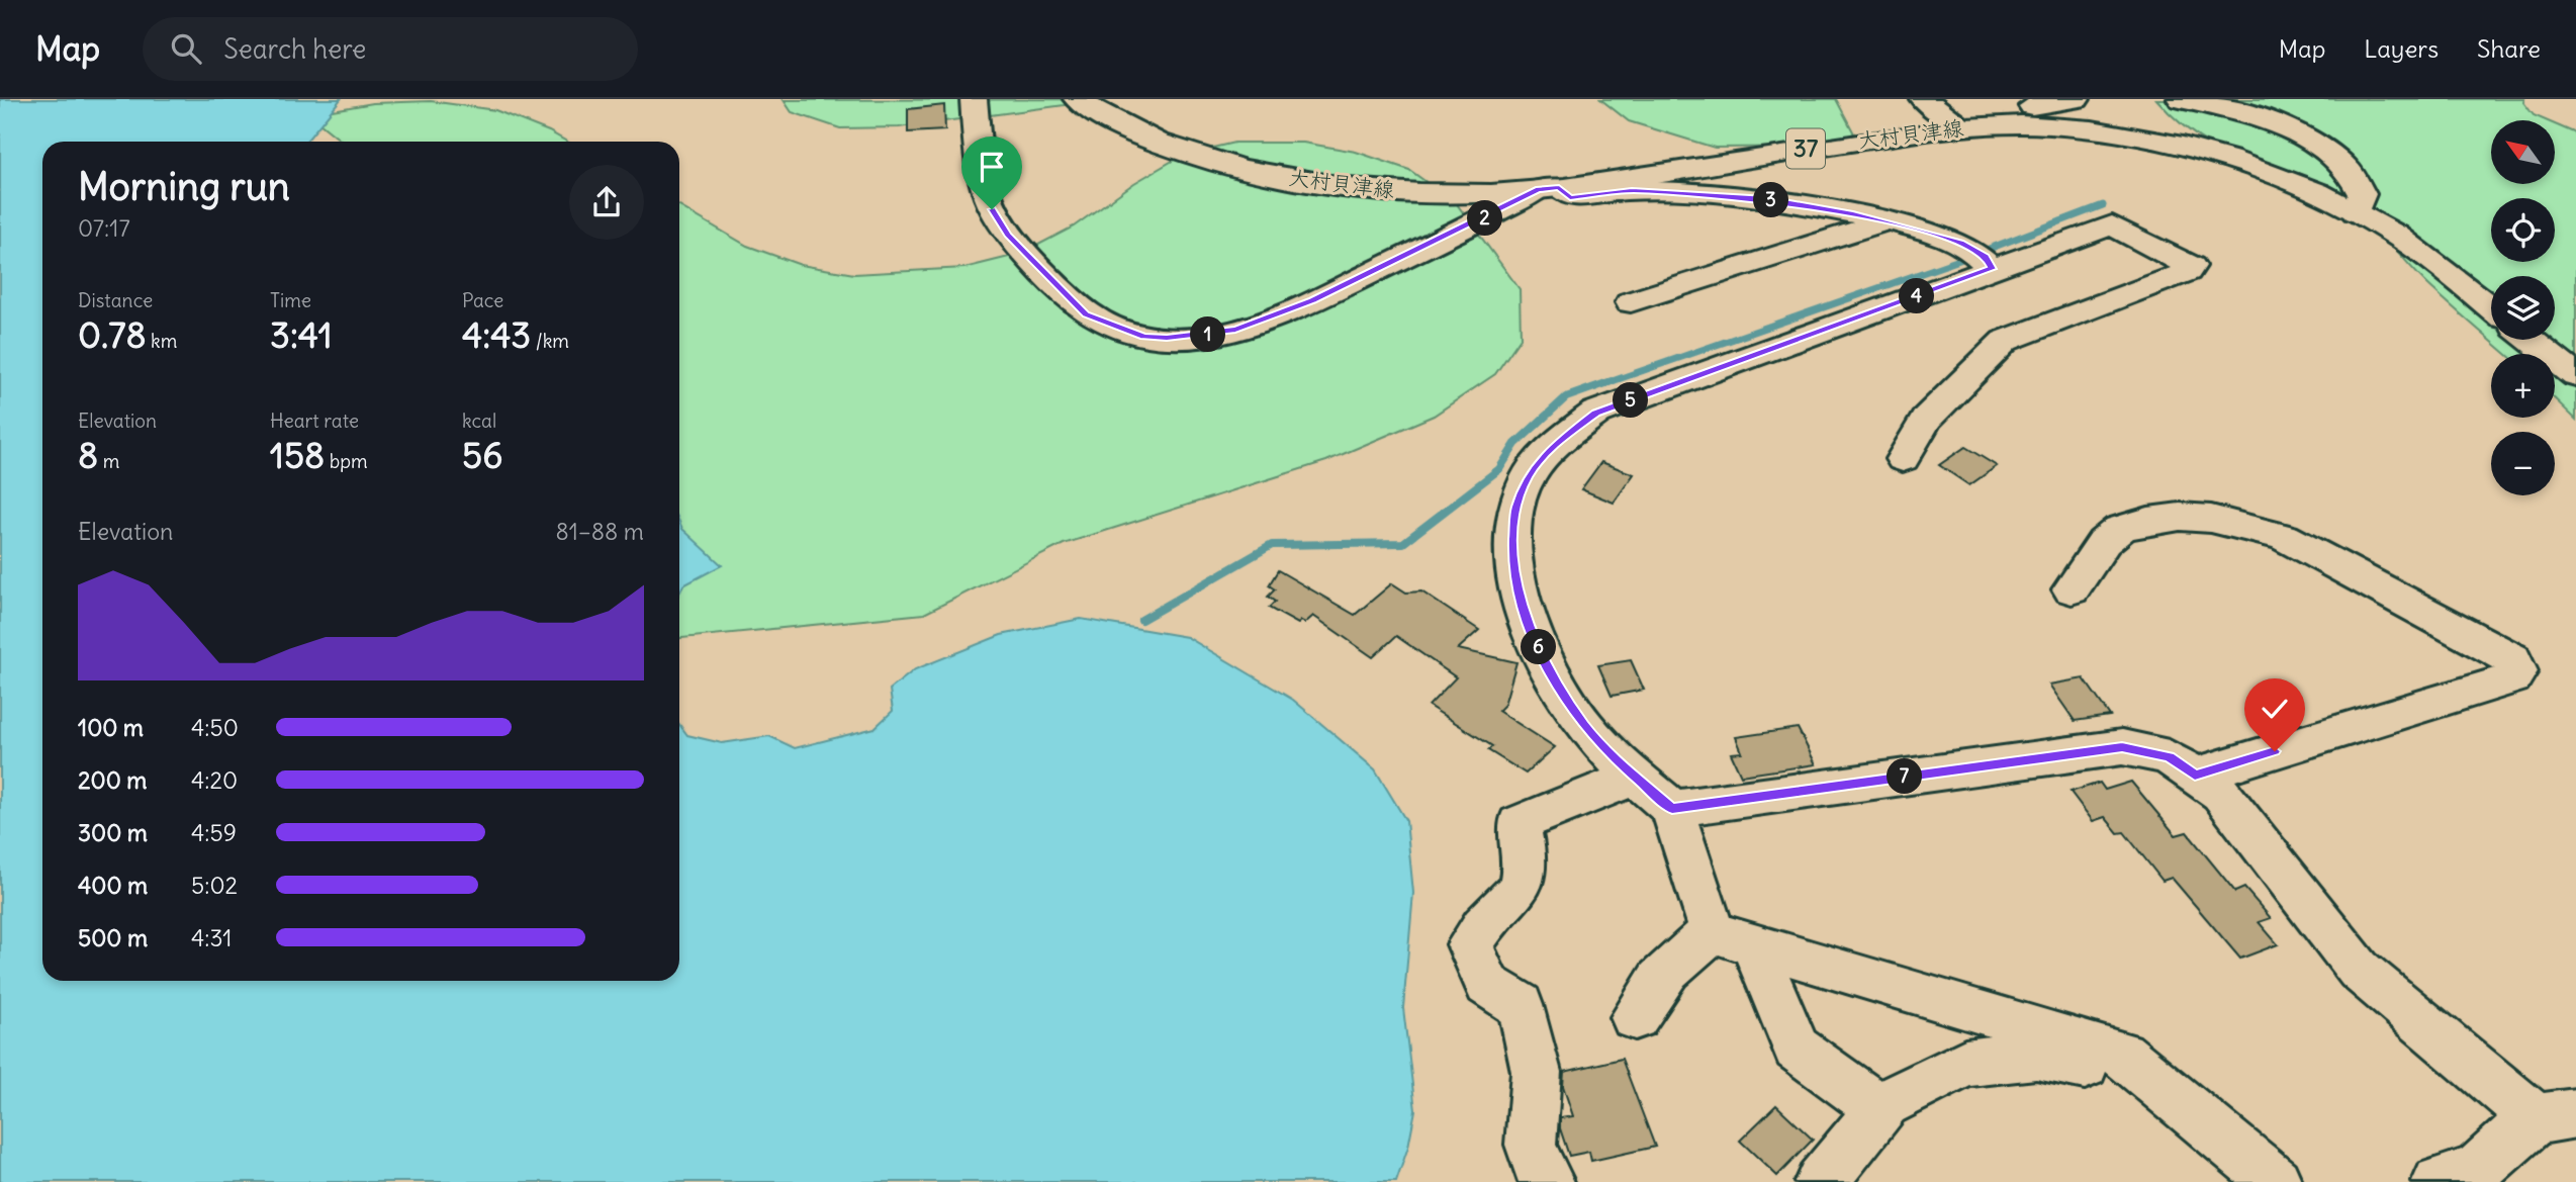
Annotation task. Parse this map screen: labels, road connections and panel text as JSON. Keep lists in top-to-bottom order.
{
  "streets": {
    "street": ["大村貝津線", "37"]
  },
  "north": "top left",
  "page": {
    "header": "Map",
    "search": "Search here",
    "nav": ["Map", "Layers", "Share"],
    "map_buttons": ["+", "−"],
    "heading": ["Morning run", "07:17"],
    "pins": [
      "3",
      "2",
      "4",
      "1",
      "5",
      "6",
      "7"
    ],
    "stats": [
      ["Distance", "0.78 km"],
      ["Time", "3:41"],
      ["Pace", "4:43 /km"],
      ["Elevation", "8 m"],
      ["Heart rate", "158 bpm"],
      ["kcal", "56"]
    ],
    "chart": ["Elevation", "81–88 m"],
    "list": [
      {
        "name": "100 m",
        "note": "4:50"
      },
      {
        "name": "200 m",
        "note": "4:20"
      },
      {
        "name": "300 m",
        "note": "4:59"
      },
      {
        "name": "400 m",
        "note": "5:02"
      },
      {
        "name": "500 m",
        "note": "4:31"
      }
    ]
  }
}
